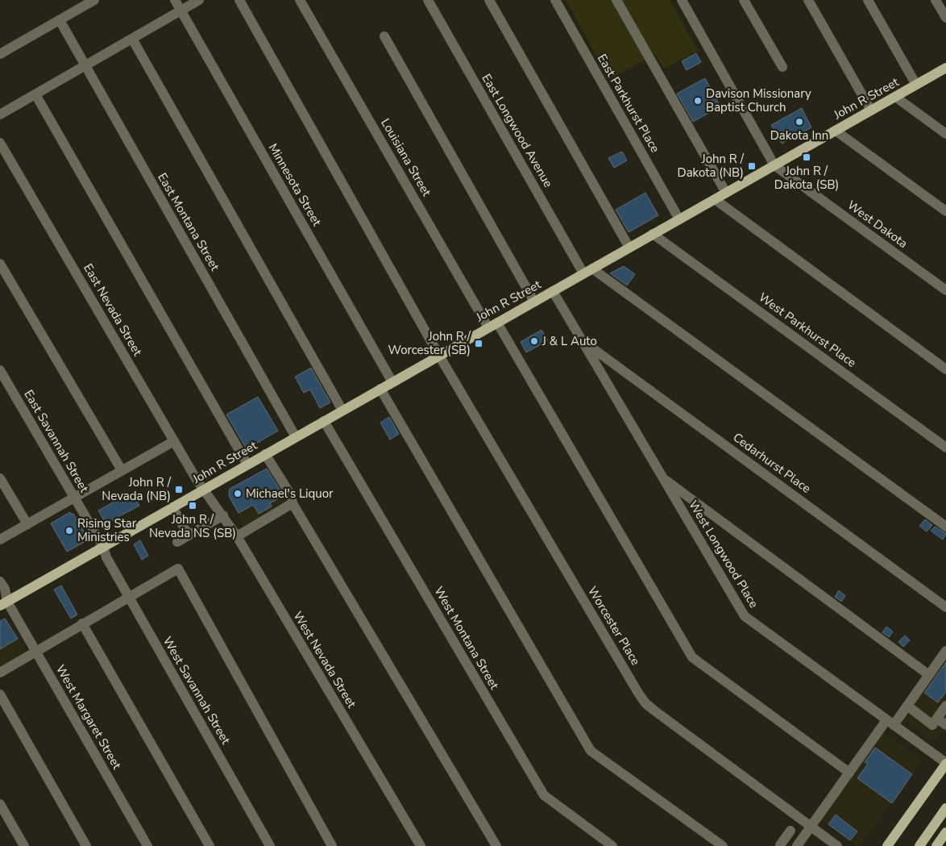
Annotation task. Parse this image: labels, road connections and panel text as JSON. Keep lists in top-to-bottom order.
{
  "streets": {
    "main road": ["John R Street"],
    "street": [
      "East Parkhurst Place",
      "East Longwood Avenue",
      "Louisiana Street",
      "Minnesota Street",
      "East Montana Street",
      "West Dakota",
      "East Nevada Street",
      "West Parkhurst Place",
      "East Savannah Street",
      "Cedarhurst Place",
      "West Longwood Place",
      "Worcester Place",
      "West Montana Street",
      "West Nevada Street",
      "West Savannah Street",
      "West Margaret Street"
    ]
  },
  "crossings": [
    ["John R Street", "East Parkhurst Place"],
    ["John R Street", "East Longwood Avenue"],
    ["John R Street", "Louisiana Street"],
    ["John R Street", "Minnesota Street"],
    ["John R Street", "East Montana Street"],
    ["John R Street", "West Dakota"],
    ["John R Street", "East Nevada Street"],
    ["John R Street", "West Parkhurst Place"],
    ["John R Street", "East Savannah Street"],
    ["John R Street", "West Longwood Place"],
    ["John R Street", "Worcester Place"],
    ["John R Street", "West Montana Street"],
    ["John R Street", "West Nevada Street"],
    ["John R Street", "West Savannah Street"],
    ["John R Street", "West Margaret Street"],
    ["East Nevada Street", "West Nevada Street"],
    ["East Savannah Street", "West Savannah Street"],
    ["Cedarhurst Place", "West Longwood Place"]
  ],
  "places": {
    "other": [
      "Davison Missionary Baptist Church",
      "Dakota Inn",
      "J & L Auto",
      "Michael's Liquor",
      "Rising Star Ministries"
    ],
    "transit": [
      "John R / Dakota (SB)",
      "John R / Dakota (NB)",
      "John R / Worcester (SB)",
      "John R / Nevada (NB)",
      "John R / Nevada NS (SB)"
    ]
  }
}
